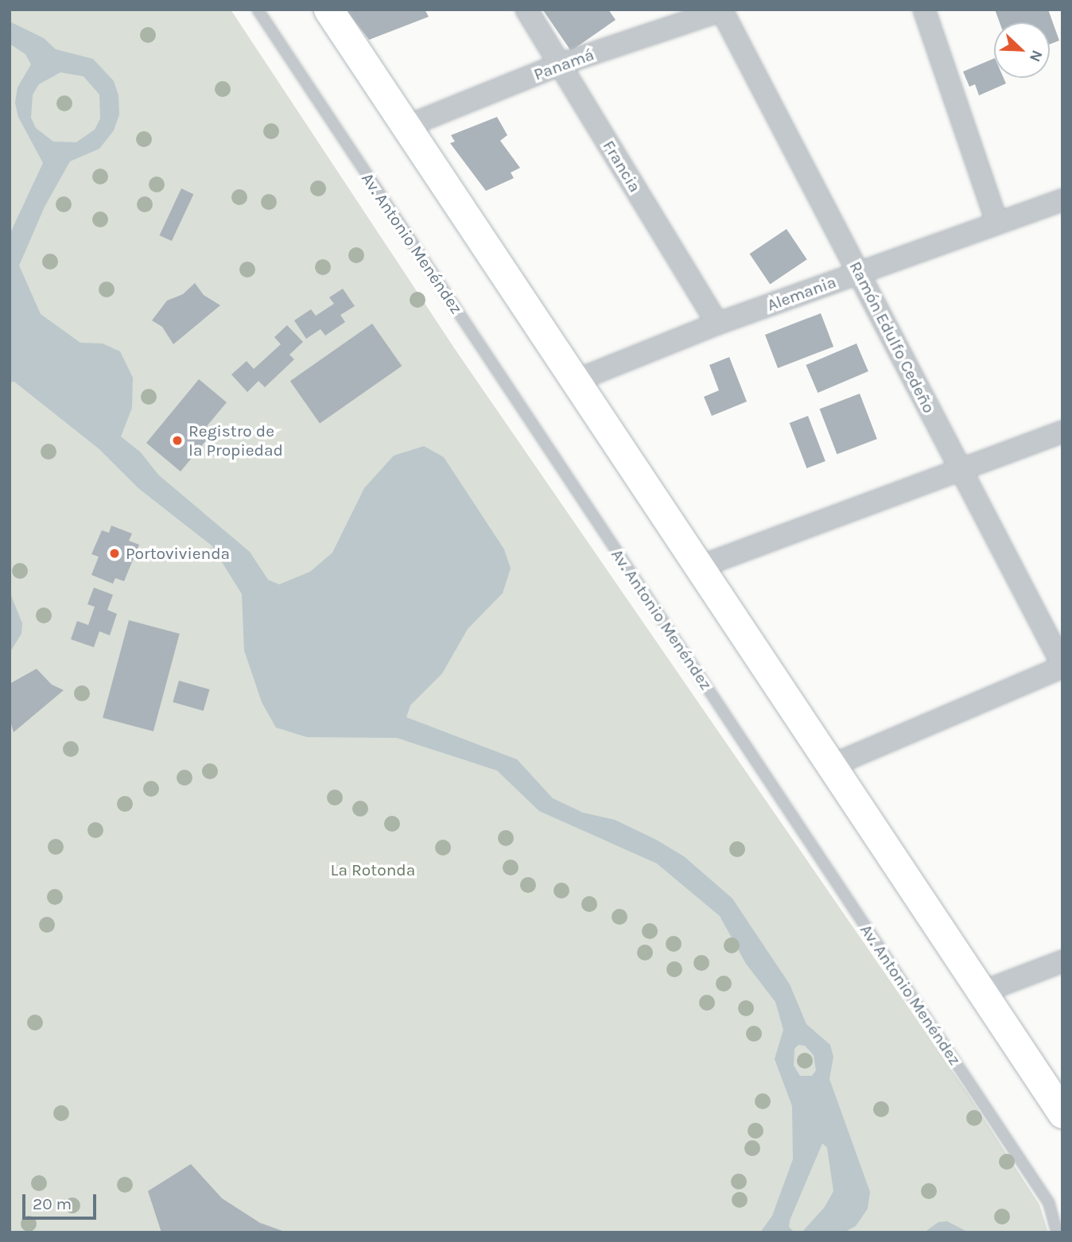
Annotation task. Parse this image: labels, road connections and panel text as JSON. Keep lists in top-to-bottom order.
{
  "streets": {
    "street": [
      "Panamá",
      "Francia",
      "Alemania",
      "Ramón Edulfo Cedeño"
    ],
    "lane": ["Av. Antonio Menéndez"]
  },
  "crossings": [
    ["Panamá", "Francia"],
    ["Panamá", "Ramón Edulfo Cedeño"],
    ["Francia", "Alemania"],
    ["Alemania", "Ramón Edulfo Cedeño"]
  ],
  "parks": ["La Rotonda"],
  "places": ["Registro de la Propiedad", "Portovivienda"],
  "scale_bar": "20 m",
  "north": "bottom right"
}
